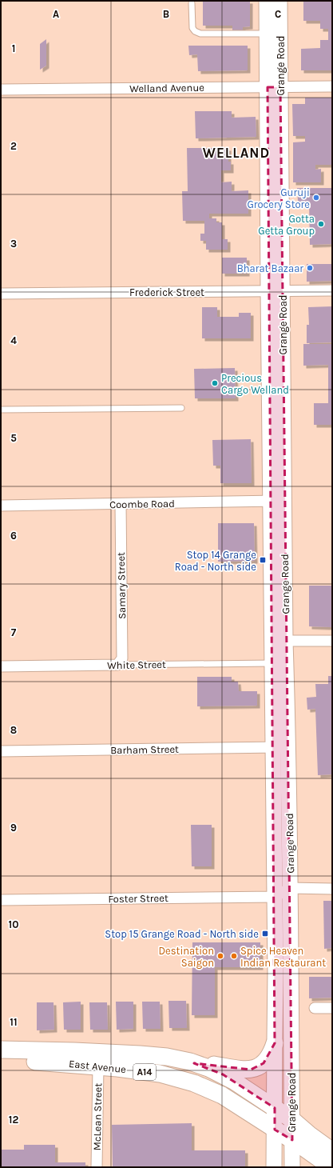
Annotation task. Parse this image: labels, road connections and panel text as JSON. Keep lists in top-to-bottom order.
{
  "streets": {
    "main road": ["Grange Road", "East Avenue", "A14"],
    "street": [
      "Welland Avenue",
      "Frederick Street",
      "Coombe Road",
      "Samary Street",
      "White Street",
      "Barham Street",
      "Foster Street",
      "McLean Street"
    ]
  },
  "crossings": [
    ["Grange Road", "Welland Avenue"],
    ["Grange Road", "Frederick Street"],
    ["Grange Road", "Coombe Road"],
    ["Grange Road", "White Street"],
    ["Grange Road", "Barham Street"],
    ["Grange Road", "Foster Street"],
    ["Grange Road", "East Avenue"],
    ["Grange Road", "A14"],
    ["Coombe Road", "Samary Street"],
    ["Samary Street", "White Street"],
    ["East Avenue", "A14"],
    ["East Avenue", "McLean Street"]
  ],
  "districts": ["WELLAND"],
  "places": {
    "other": [
      "Guruji Grocery Store",
      "Gotta Getta Group",
      "Bharat Bazaar",
      "Precious Cargo Welland",
      "Destination Saigon",
      "Spice Heaven Indian Restaurant"
    ],
    "transit": ["Stop 14 Grange Road - North side", "Stop 15 Grange Road - North side"]
  },
  "grid": {
    "columns": ["A", "B", "C"],
    "rows": [
      "1",
      "2",
      "3",
      "4",
      "5",
      "6",
      "7",
      "8",
      "9",
      "10",
      "11",
      "12"
    ]
  }
}
